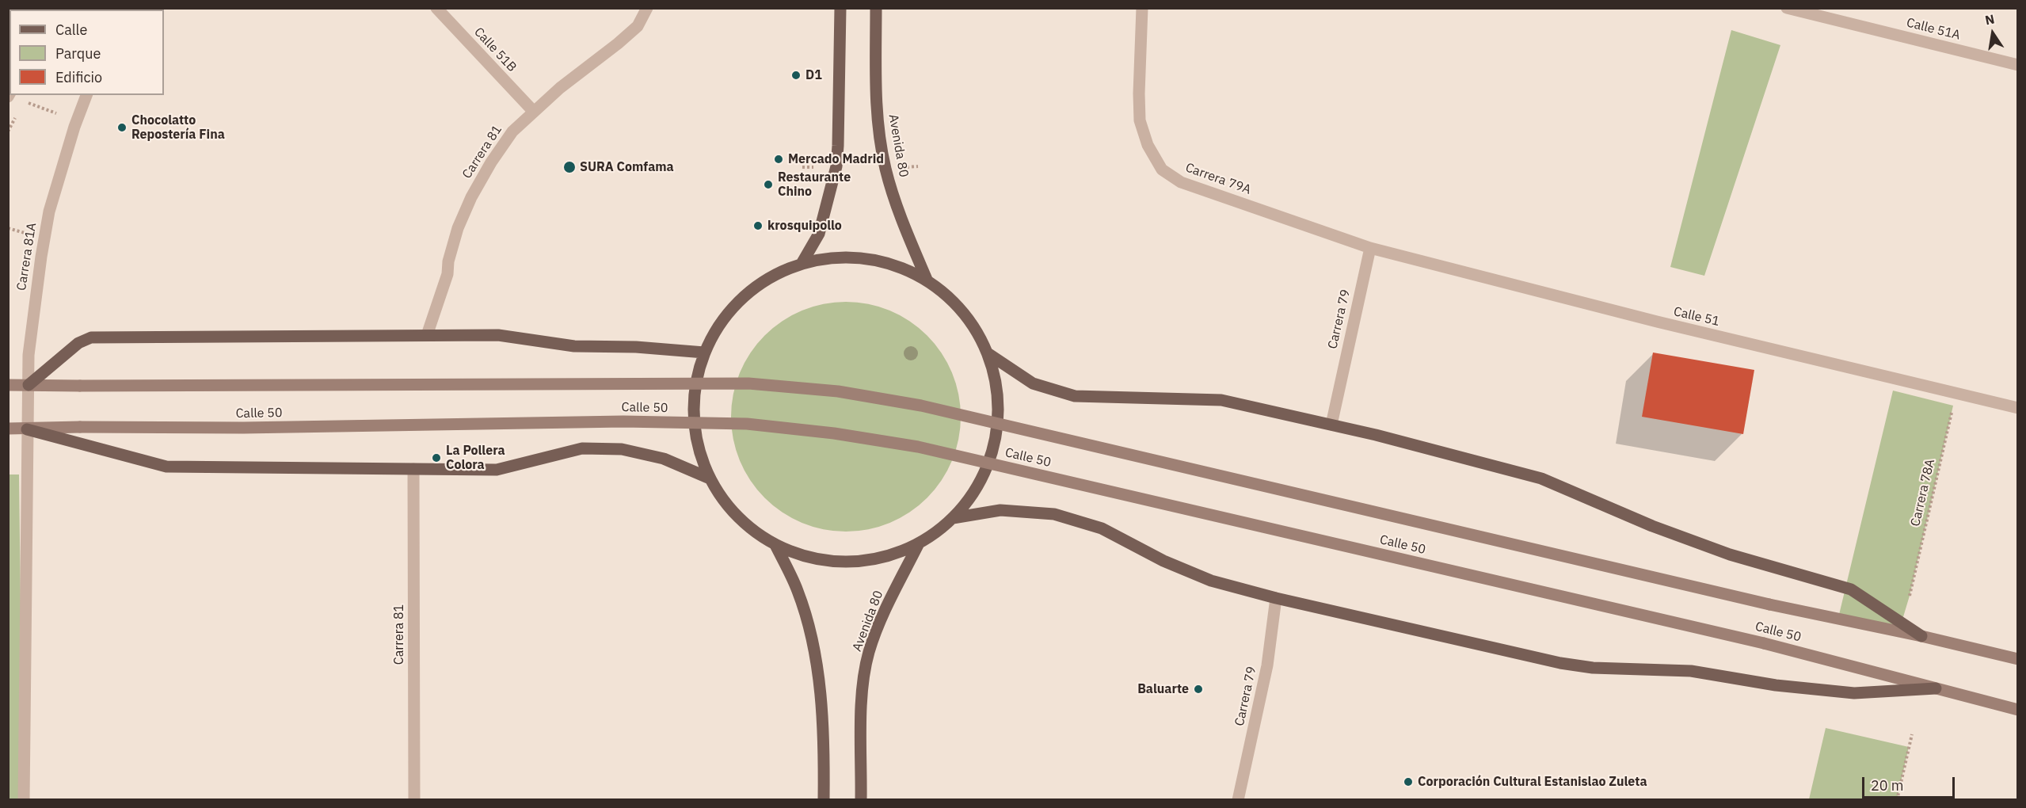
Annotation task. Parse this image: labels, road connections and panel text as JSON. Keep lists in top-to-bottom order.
{
  "streets": {
    "main road": ["Avenida 80", "Calle 50"],
    "street": [
      "Calle 51A",
      "Calle 51B",
      "Carrera 81",
      "Carrera 79A",
      "Carrera 81A",
      "Calle 51",
      "Carrera 79"
    ],
    "path": ["Carrera 78A"]
  },
  "crossings": [
    ["Calle 51B", "Carrera 81"],
    ["Carrera 79A", "Calle 51"],
    ["Carrera 79A", "Carrera 79"],
    ["Carrera 81A", "Calle 50"],
    ["Calle 51", "Carrera 79"],
    ["Calle 51", "Carrera 78A"]
  ],
  "places": [
    "D1",
    "Chocolatto Repostería Fina",
    "Mercado Madrid",
    "SURA Comfama",
    "Restaurante Chino",
    "krosquipollo",
    "La Pollera Colora",
    "Baluarte",
    "Corporación Cultural Estanislao Zuleta"
  ],
  "legend": ["Calle", "Parque", "Edificio"],
  "scale_bar": "20 m",
  "north": "top"
}
